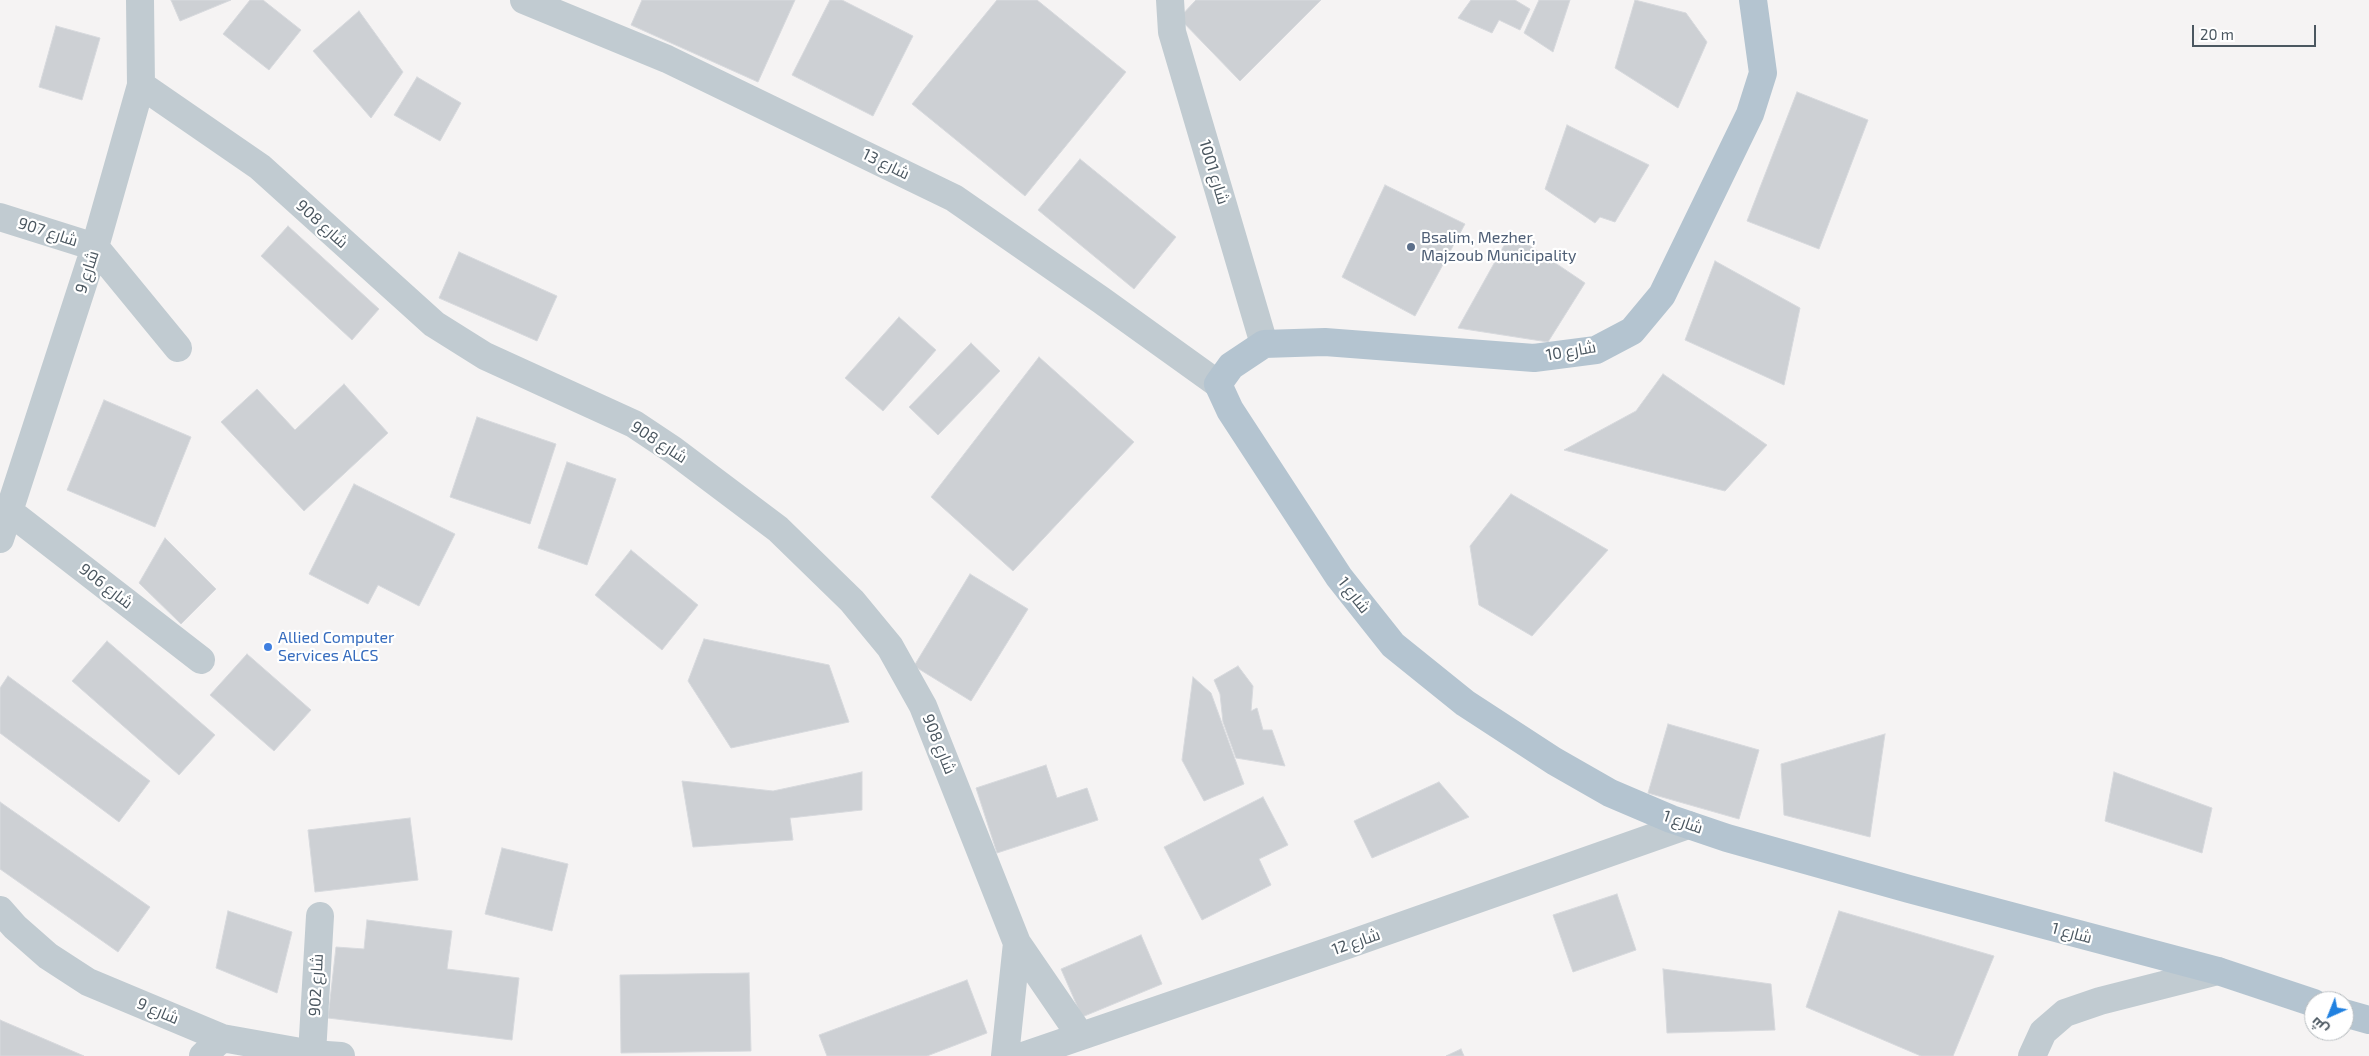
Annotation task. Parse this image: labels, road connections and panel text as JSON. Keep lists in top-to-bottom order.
{
  "streets": {
    "main road": ["شارع 10", "شارع 1"],
    "street": [
      "شارع 13",
      "شارع 1001",
      "شارع 908",
      "شارع 907",
      "شارع 9",
      "شارع 906",
      "شارع 12",
      "شارع 902"
    ]
  },
  "crossings": [
    ["شارع 13", "شارع 1"],
    ["شارع 1001", "شارع 10"],
    ["شارع 908", "شارع 9"],
    ["شارع 908", "شارع 12"],
    ["شارع 907", "شارع 9"],
    ["شارع 9", "شارع 906"],
    ["شارع 9", "شارع 902"],
    ["شارع 1", "شارع 12"]
  ],
  "places": ["Bsalim, Mezher, Majzoub Municipality", "Allied Computer Services ALCS"],
  "scale_bar": "20 m",
  "north": "bottom left"
}
